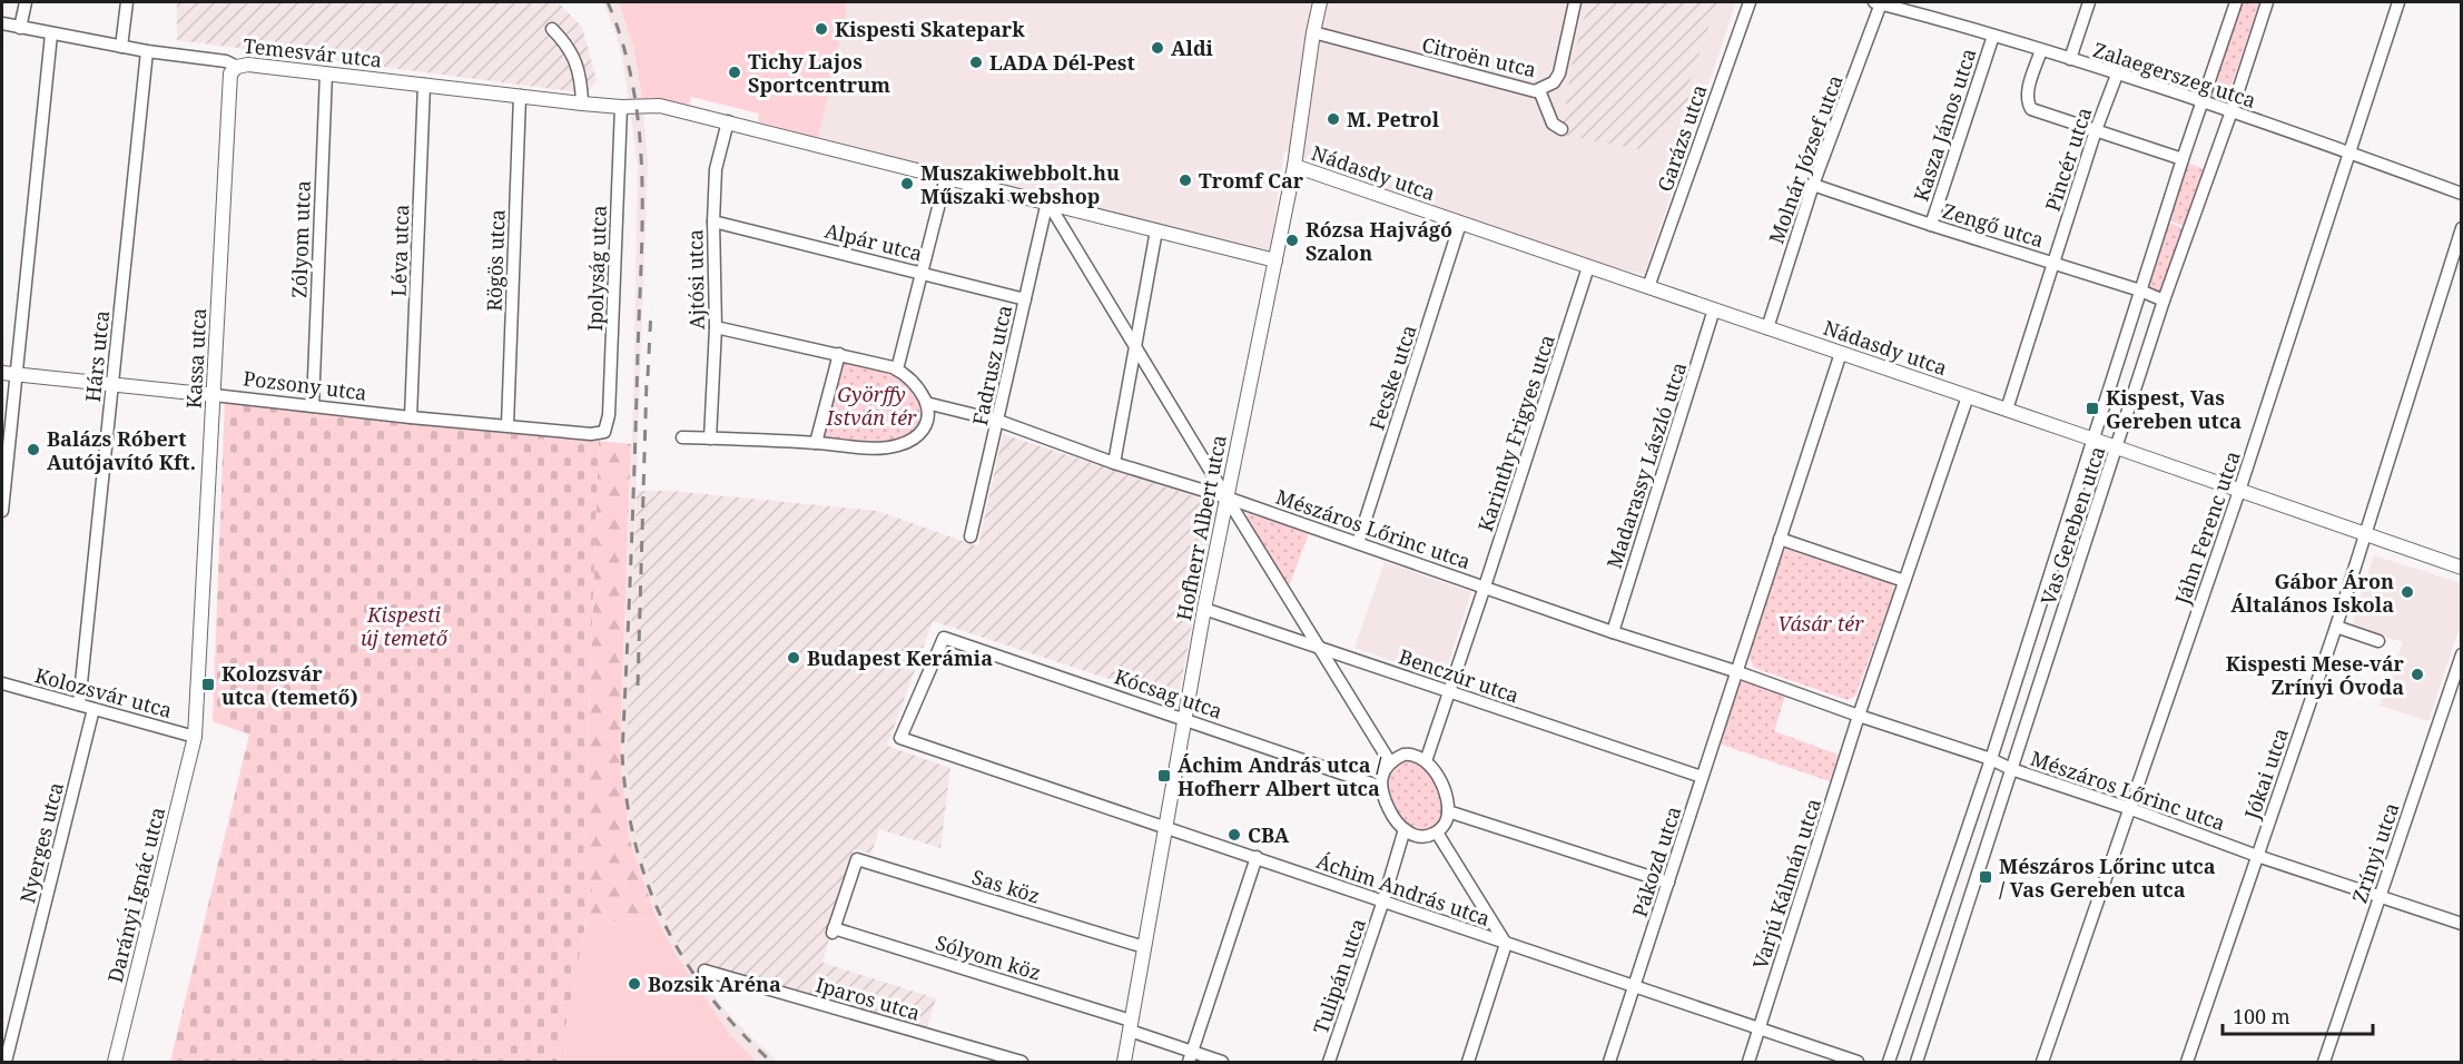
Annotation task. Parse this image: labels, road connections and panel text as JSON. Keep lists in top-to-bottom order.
{
  "streets": {
    "street": [
      "Temesvár utca",
      "Citroën utca",
      "Zalaegerszeg utca",
      "Kasza János utca",
      "Garázs utca",
      "Molnár József utca",
      "Pincér utca",
      "Nádasdy utca",
      "Zengő utca",
      "Zólyom utca",
      "Alpár utca",
      "Léva utca",
      "Rögös utca",
      "Ipolyság utca",
      "Ajtósi utca",
      "Hárs utca",
      "Kassa utca",
      "Fadrusz utca",
      "Fecske utca",
      "Pozsony utca",
      "Karinthy Frigyes utca",
      "Madarassy László utca",
      "Vas Gereben utca",
      "Hofherr Albert utca",
      "Jáhn Ferenc utca",
      "Mészáros Lőrinc utca",
      "Benczúr utca",
      "Kolozsvár utca",
      "Kócsag utca",
      "Jókai utca",
      "Nyerges utca",
      "Zrínyi utca",
      "Pákozd utca",
      "Varjú Kálmán utca",
      "Sas köz",
      "Áchim András utca",
      "Darányi Ignác utca",
      "Sólyom köz",
      "Tulipán utca",
      "Iparos utca"
    ]
  },
  "crossings": [
    ["Temesvár utca", "Zólyom utca"],
    ["Temesvár utca", "Léva utca"],
    ["Temesvár utca", "Rögös utca"],
    ["Temesvár utca", "Ipolyság utca"],
    ["Temesvár utca", "Ajtósi utca"],
    ["Temesvár utca", "Hárs utca"],
    ["Temesvár utca", "Kassa utca"],
    ["Temesvár utca", "Fadrusz utca"],
    ["Temesvár utca", "Hofherr Albert utca"],
    ["Citroën utca", "Hofherr Albert utca"],
    ["Zalaegerszeg utca", "Kasza János utca"],
    ["Zalaegerszeg utca", "Molnár József utca"],
    ["Zalaegerszeg utca", "Pincér utca"],
    ["Zalaegerszeg utca", "Vas Gereben utca"],
    ["Zalaegerszeg utca", "Jáhn Ferenc utca"],
    ["Kasza János utca", "Zengő utca"],
    ["Garázs utca", "Nádasdy utca"],
    ["Molnár József utca", "Nádasdy utca"],
    ["Molnár József utca", "Zengő utca"],
    ["Pincér utca", "Nádasdy utca"],
    ["Pincér utca", "Zengő utca"],
    ["Nádasdy utca", "Fecske utca"],
    ["Nádasdy utca", "Karinthy Frigyes utca"],
    ["Nádasdy utca", "Madarassy László utca"],
    ["Nádasdy utca", "Vas Gereben utca"],
    ["Nádasdy utca", "Hofherr Albert utca"],
    ["Nádasdy utca", "Jáhn Ferenc utca"],
    ["Nádasdy utca", "Jókai utca"],
    ["Zengő utca", "Vas Gereben utca"],
    ["Zólyom utca", "Pozsony utca"],
    ["Alpár utca", "Ajtósi utca"],
    ["Alpár utca", "Fadrusz utca"],
    ["Léva utca", "Pozsony utca"],
    ["Rögös utca", "Pozsony utca"],
    ["Ipolyság utca", "Pozsony utca"],
    ["Hárs utca", "Pozsony utca"],
    ["Hárs utca", "Kolozsvár utca"],
    ["Kassa utca", "Pozsony utca"],
    ["Kassa utca", "Kolozsvár utca"],
    ["Kassa utca", "Darányi Ignác utca"],
    ["Fadrusz utca", "Mészáros Lőrinc utca"],
    ["Fecske utca", "Mészáros Lőrinc utca"],
    ["Karinthy Frigyes utca", "Mészáros Lőrinc utca"],
    ["Karinthy Frigyes utca", "Benczúr utca"],
    ["Karinthy Frigyes utca", "Kócsag utca"],
    ["Madarassy László utca", "Mészáros Lőrinc utca"],
    ["Vas Gereben utca", "Mészáros Lőrinc utca"],
    ["Hofherr Albert utca", "Mészáros Lőrinc utca"],
    ["Hofherr Albert utca", "Benczúr utca"],
    ["Hofherr Albert utca", "Kócsag utca"],
    ["Hofherr Albert utca", "Sas köz"],
    ["Hofherr Albert utca", "Áchim András utca"],
    ["Hofherr Albert utca", "Sólyom köz"],
    ["Jáhn Ferenc utca", "Mészáros Lőrinc utca"],
    ["Mészáros Lőrinc utca", "Jókai utca"],
    ["Mészáros Lőrinc utca", "Zrínyi utca"],
    ["Mészáros Lőrinc utca", "Pákozd utca"],
    ["Mészáros Lőrinc utca", "Varjú Kálmán utca"],
    ["Benczúr utca", "Pákozd utca"],
    ["Kolozsvár utca", "Nyerges utca"],
    ["Kolozsvár utca", "Darányi Ignác utca"],
    ["Kócsag utca", "Áchim András utca"],
    ["Pákozd utca", "Áchim András utca"],
    ["Varjú Kálmán utca", "Áchim András utca"],
    ["Sas köz", "Sólyom köz"],
    ["Áchim András utca", "Tulipán utca"]
  ],
  "parks": ["Györffy István tér", "Kispesti új temető", "Vásár tér"],
  "places": {
    "other": [
      "Kispesti Skatepark",
      "Aldi",
      "LADA Dél-Pest",
      "Tichy Lajos Sportcentrum",
      "M. Petrol",
      "Tromf Car",
      "Muszakiwebbolt.hu Műszaki webshop",
      "Rózsa Hajvágó Szalon",
      "Balázs Róbert Autójavító Kft.",
      "Gábor Áron Általános Iskola",
      "Budapest Kerámia",
      "Kispesti Mese-vár Zrínyi Óvoda",
      "CBA",
      "Bozsik Aréna"
    ],
    "transit": [
      "Kispest, Vas Gereben utca",
      "Kolozsvár utca (temető)",
      "Áchim András utca / Hofherr Albert utca",
      "Mészáros Lőrinc utca / Vas Gereben utca"
    ]
  },
  "scale_bar": "100 m"
}
